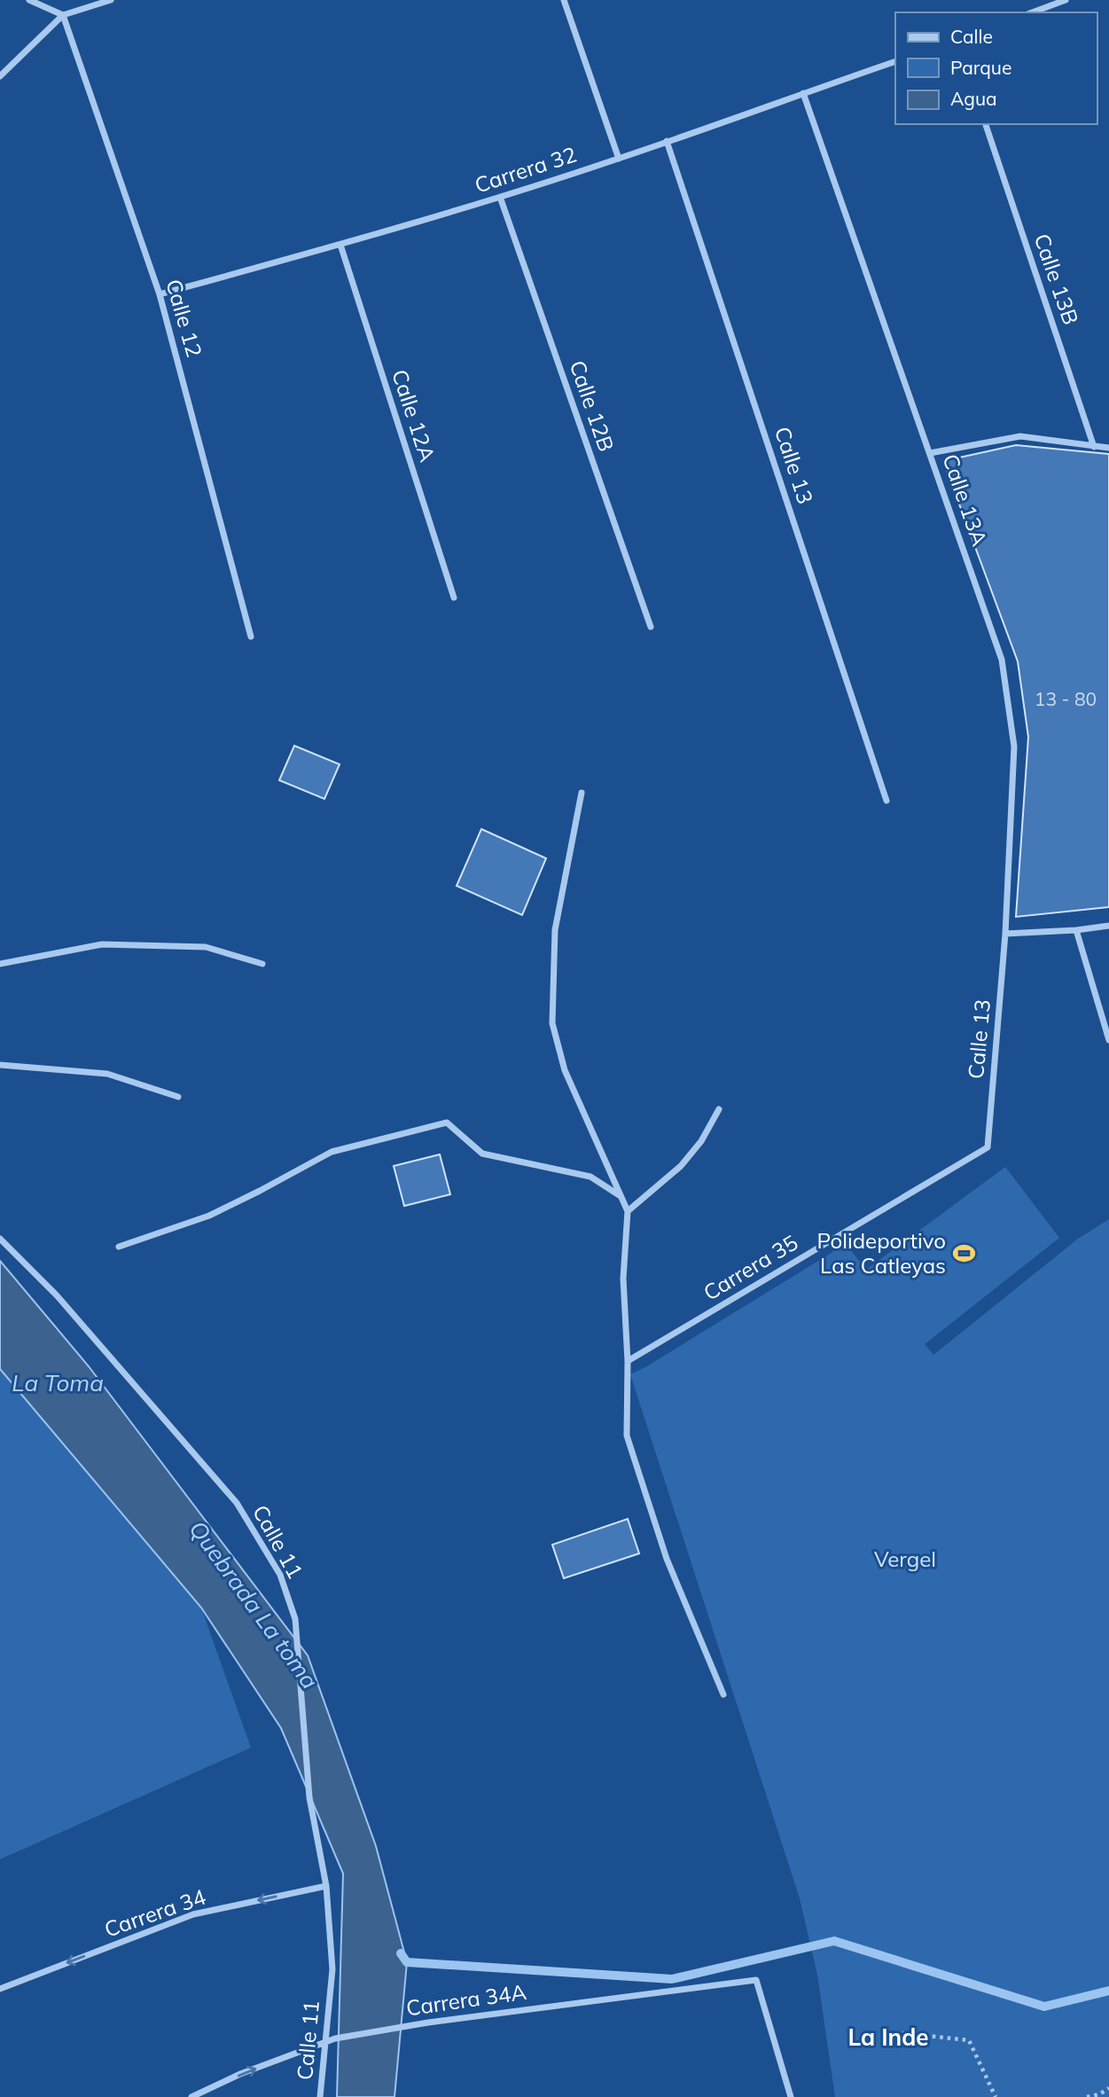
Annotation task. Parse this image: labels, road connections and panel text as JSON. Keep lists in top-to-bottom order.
{
  "streets": {
    "street": [
      "Carrera 32",
      "Calle 13B",
      "Calle 12",
      "Calle 12B",
      "Calle 12A",
      "Calle 13",
      "Calle 13A",
      "Carrera 35",
      "Calle 11",
      "Carrera 34",
      "Carrera 34A"
    ]
  },
  "crossings": [
    ["Carrera 32", "Calle 12"],
    ["Carrera 32", "Calle 12B"],
    ["Carrera 32", "Calle 12A"],
    ["Carrera 32", "Calle 13"],
    ["Carrera 32", "Calle 13A"],
    ["Calle 13", "Calle 13A"],
    ["Calle 13", "Carrera 35"],
    ["Calle 11", "Carrera 34"],
    ["Calle 11", "Carrera 34A"]
  ],
  "one_way": ["Carrera 34"],
  "districts": ["La Inde"],
  "water": ["La Toma", "Quebrada La toma"],
  "parks": ["Vergel"],
  "places": {
    "sports": ["Polideportivo Las Catleyas"]
  },
  "house_numbers": ["13 - 80"],
  "legend": ["Calle", "Parque", "Agua"]
}
